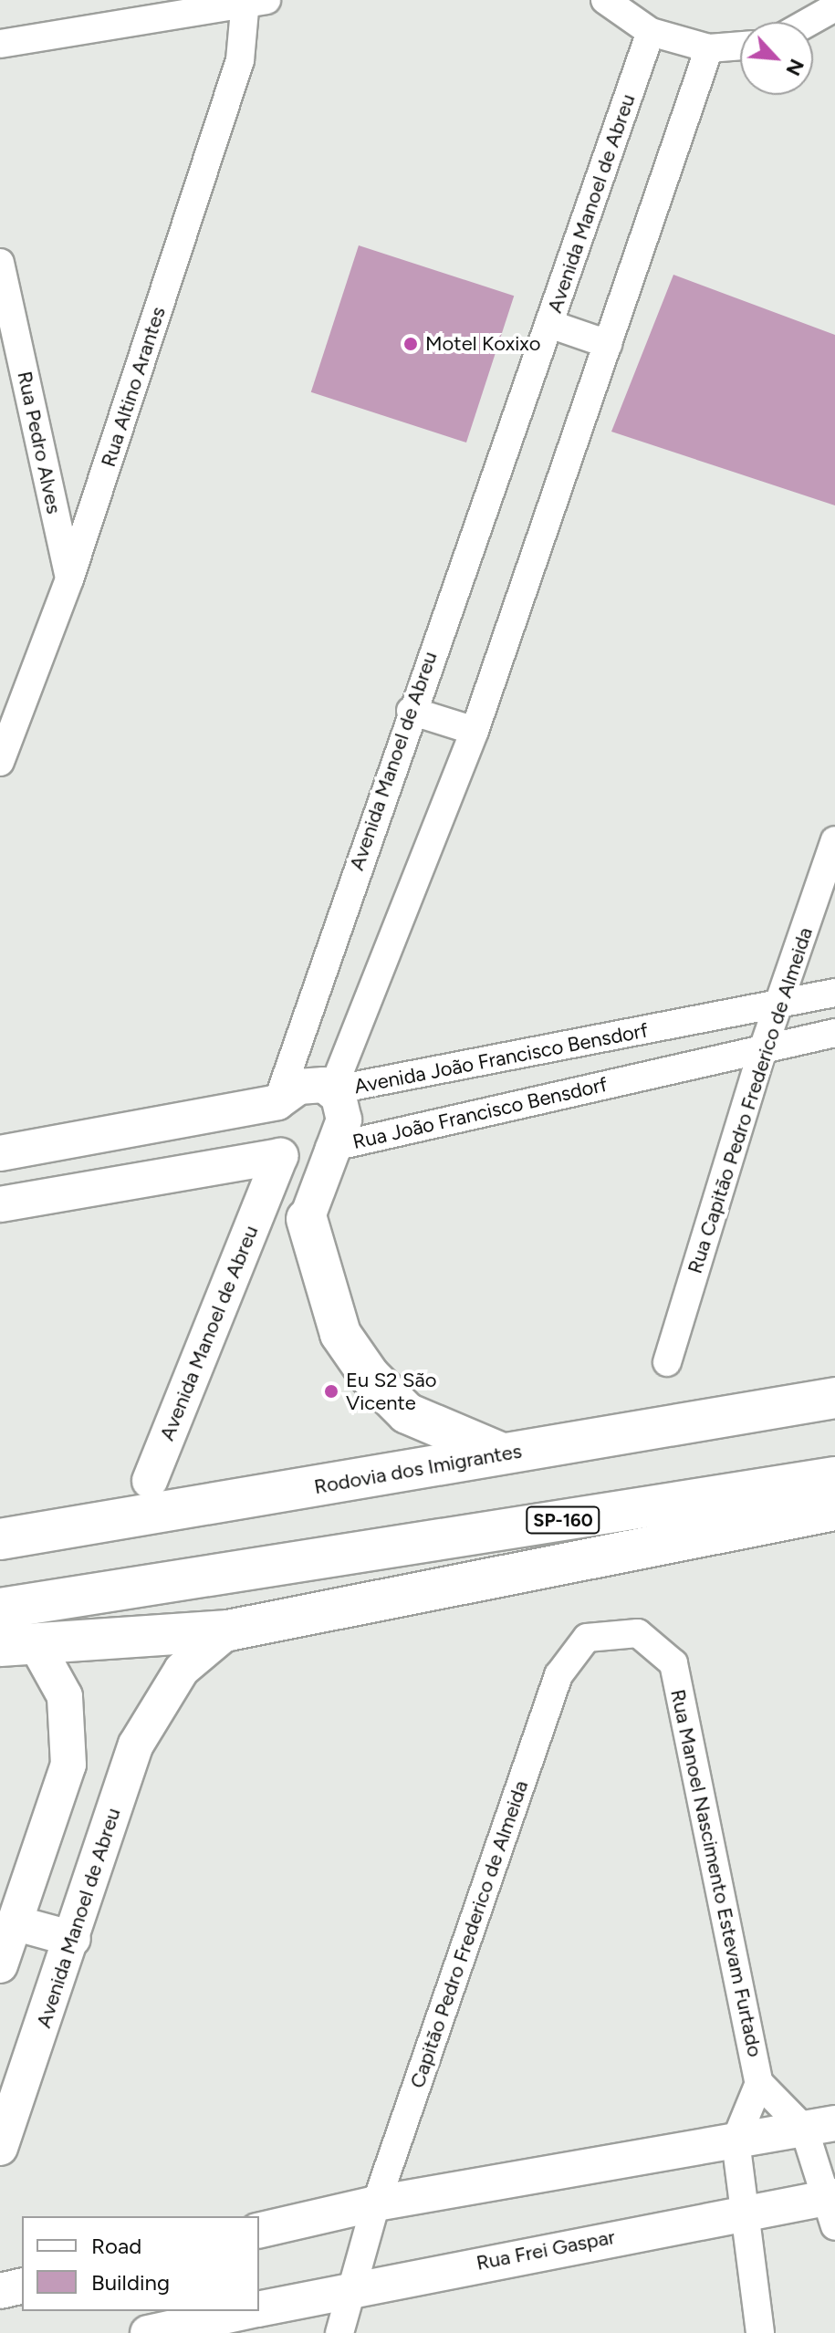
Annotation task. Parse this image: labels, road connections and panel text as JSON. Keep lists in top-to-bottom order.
{
  "streets": {
    "highway": ["Rodovia dos Imigrantes", "SP-160"],
    "street": [
      "Avenida Manoel de Abreu",
      "Rua Altino Arantes",
      "Rua Pedro Alves",
      "Avenida João Francisco Bensdorf",
      "Rua Capitão Pedro Frederico de Almeida",
      "Rua João Francisco Bensdorf",
      "Rua Manoel Nascimento Estevam Furtado",
      "Capitão Pedro Frederico de Almeida",
      "Rua Frei Gaspar"
    ]
  },
  "crossings": [
    ["Avenida Manoel de Abreu", "Avenida João Francisco Bensdorf"],
    ["Avenida Manoel de Abreu", "Rua João Francisco Bensdorf"],
    ["Rua Altino Arantes", "Rua Pedro Alves"],
    ["Avenida João Francisco Bensdorf", "Rua Capitão Pedro Frederico de Almeida"],
    ["Avenida João Francisco Bensdorf", "Rua João Francisco Bensdorf"],
    ["Rua Capitão Pedro Frederico de Almeida", "Rua João Francisco Bensdorf"],
    ["Rua Manoel Nascimento Estevam Furtado", "Capitão Pedro Frederico de Almeida"],
    ["Capitão Pedro Frederico de Almeida", "Rua Frei Gaspar"]
  ],
  "places": ["Motel Koxixo", "Eu S2 São Vicente"],
  "legend": ["Road", "Building"],
  "north": "bottom right"
}
